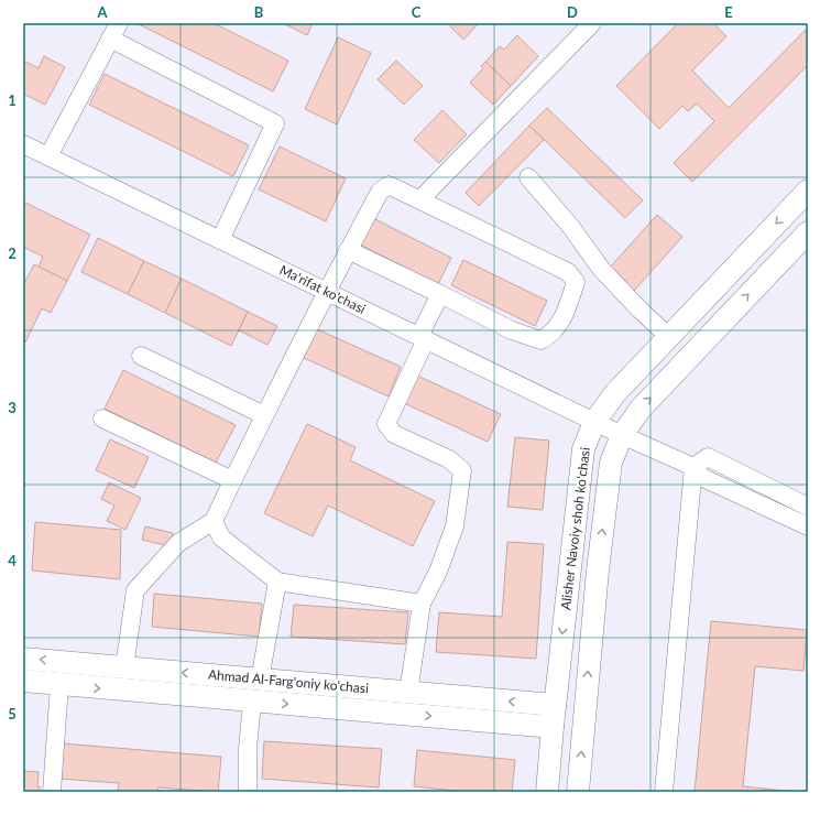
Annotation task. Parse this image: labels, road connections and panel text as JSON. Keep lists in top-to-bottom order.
{
  "streets": {
    "main road": ["Alisher Navoiy shoh koʻchasi", "Ahmad Al-Farg'oniy ko'chasi"],
    "street": ["Ma'rifat ko'chasi"]
  },
  "crossings": [
    ["Ma'rifat ko'chasi", "Alisher Navoiy shoh koʻchasi"],
    ["Alisher Navoiy shoh koʻchasi", "Ahmad Al-Farg'oniy ko'chasi"]
  ],
  "grid": {
    "columns": [
      "A",
      "B",
      "C",
      "D",
      "E"
    ],
    "rows": [
      "1",
      "2",
      "3",
      "4",
      "5"
    ]
  }
}
